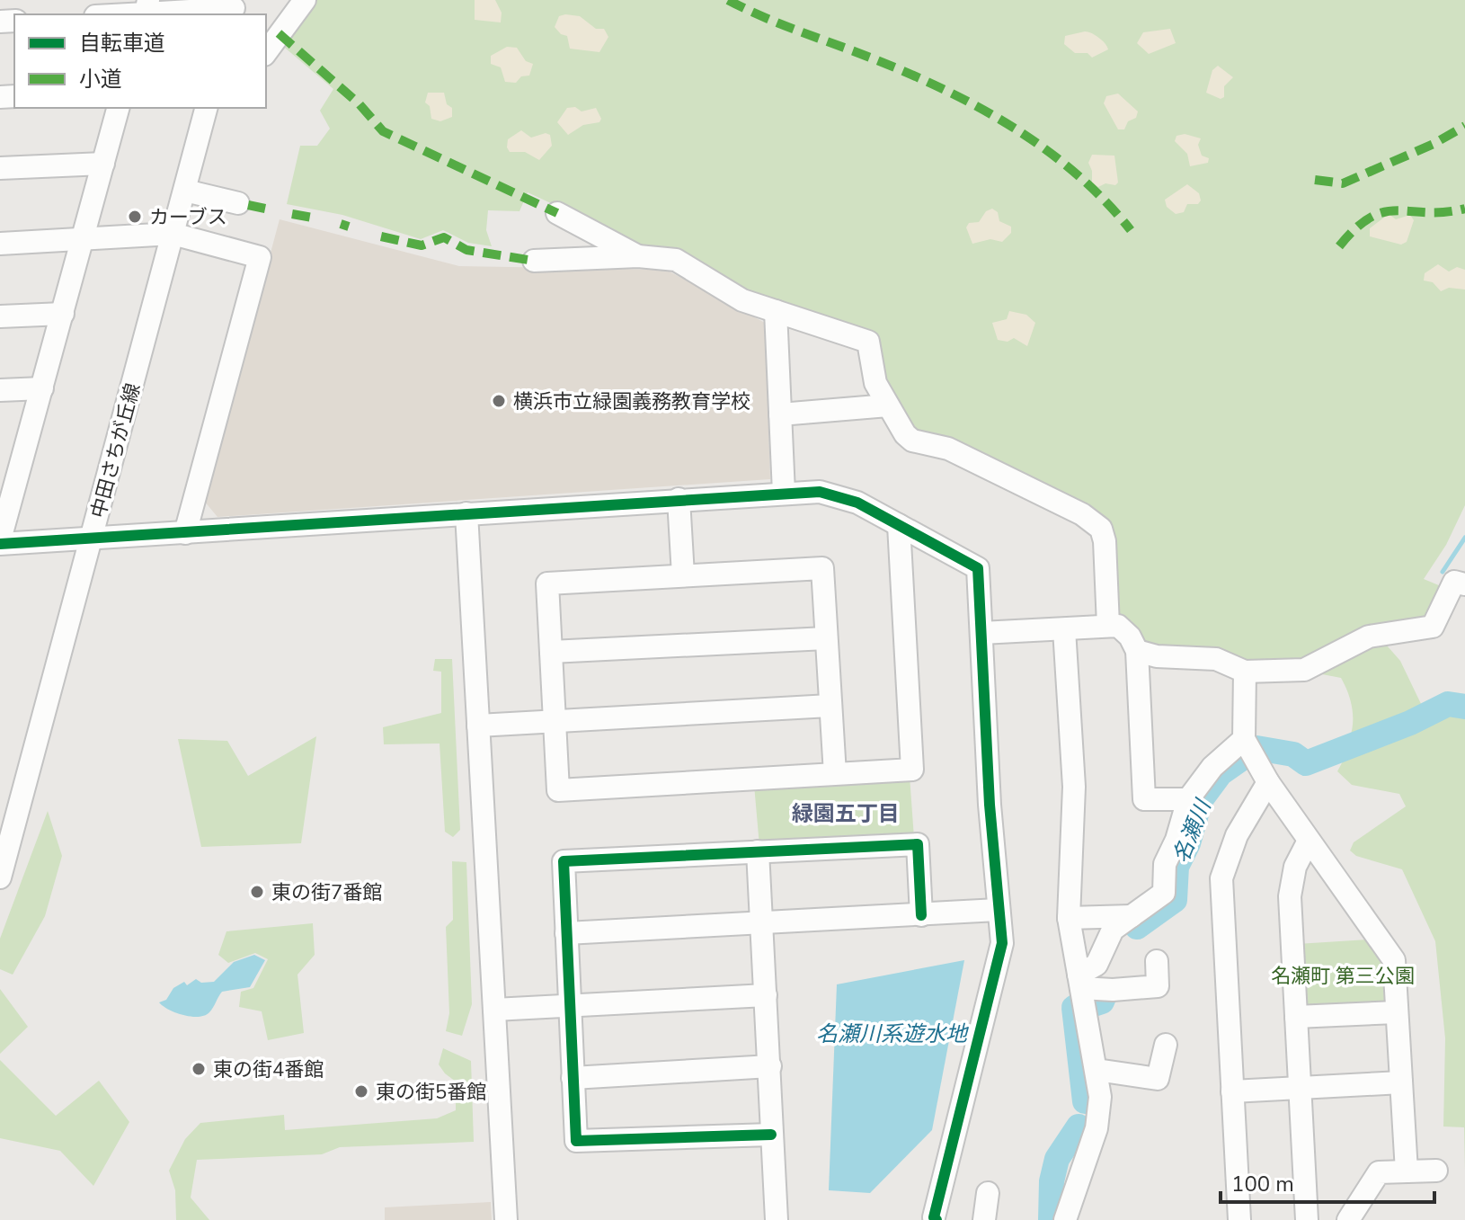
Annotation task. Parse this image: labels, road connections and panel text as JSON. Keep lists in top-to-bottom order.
{
  "streets": {
    "street": ["中田さちが丘線"]
  },
  "districts": ["緑園五丁目"],
  "water": ["名瀬川", "名瀬川系遊水地"],
  "parks": ["名瀬町 第三公園"],
  "places": [
    "カーブス",
    "横浜市立緑園義務教育学校",
    "東の街7番館",
    "東の街4番館",
    "東の街5番館"
  ],
  "legend": ["自転車道", "小道"],
  "scale_bar": "100 m"
}
